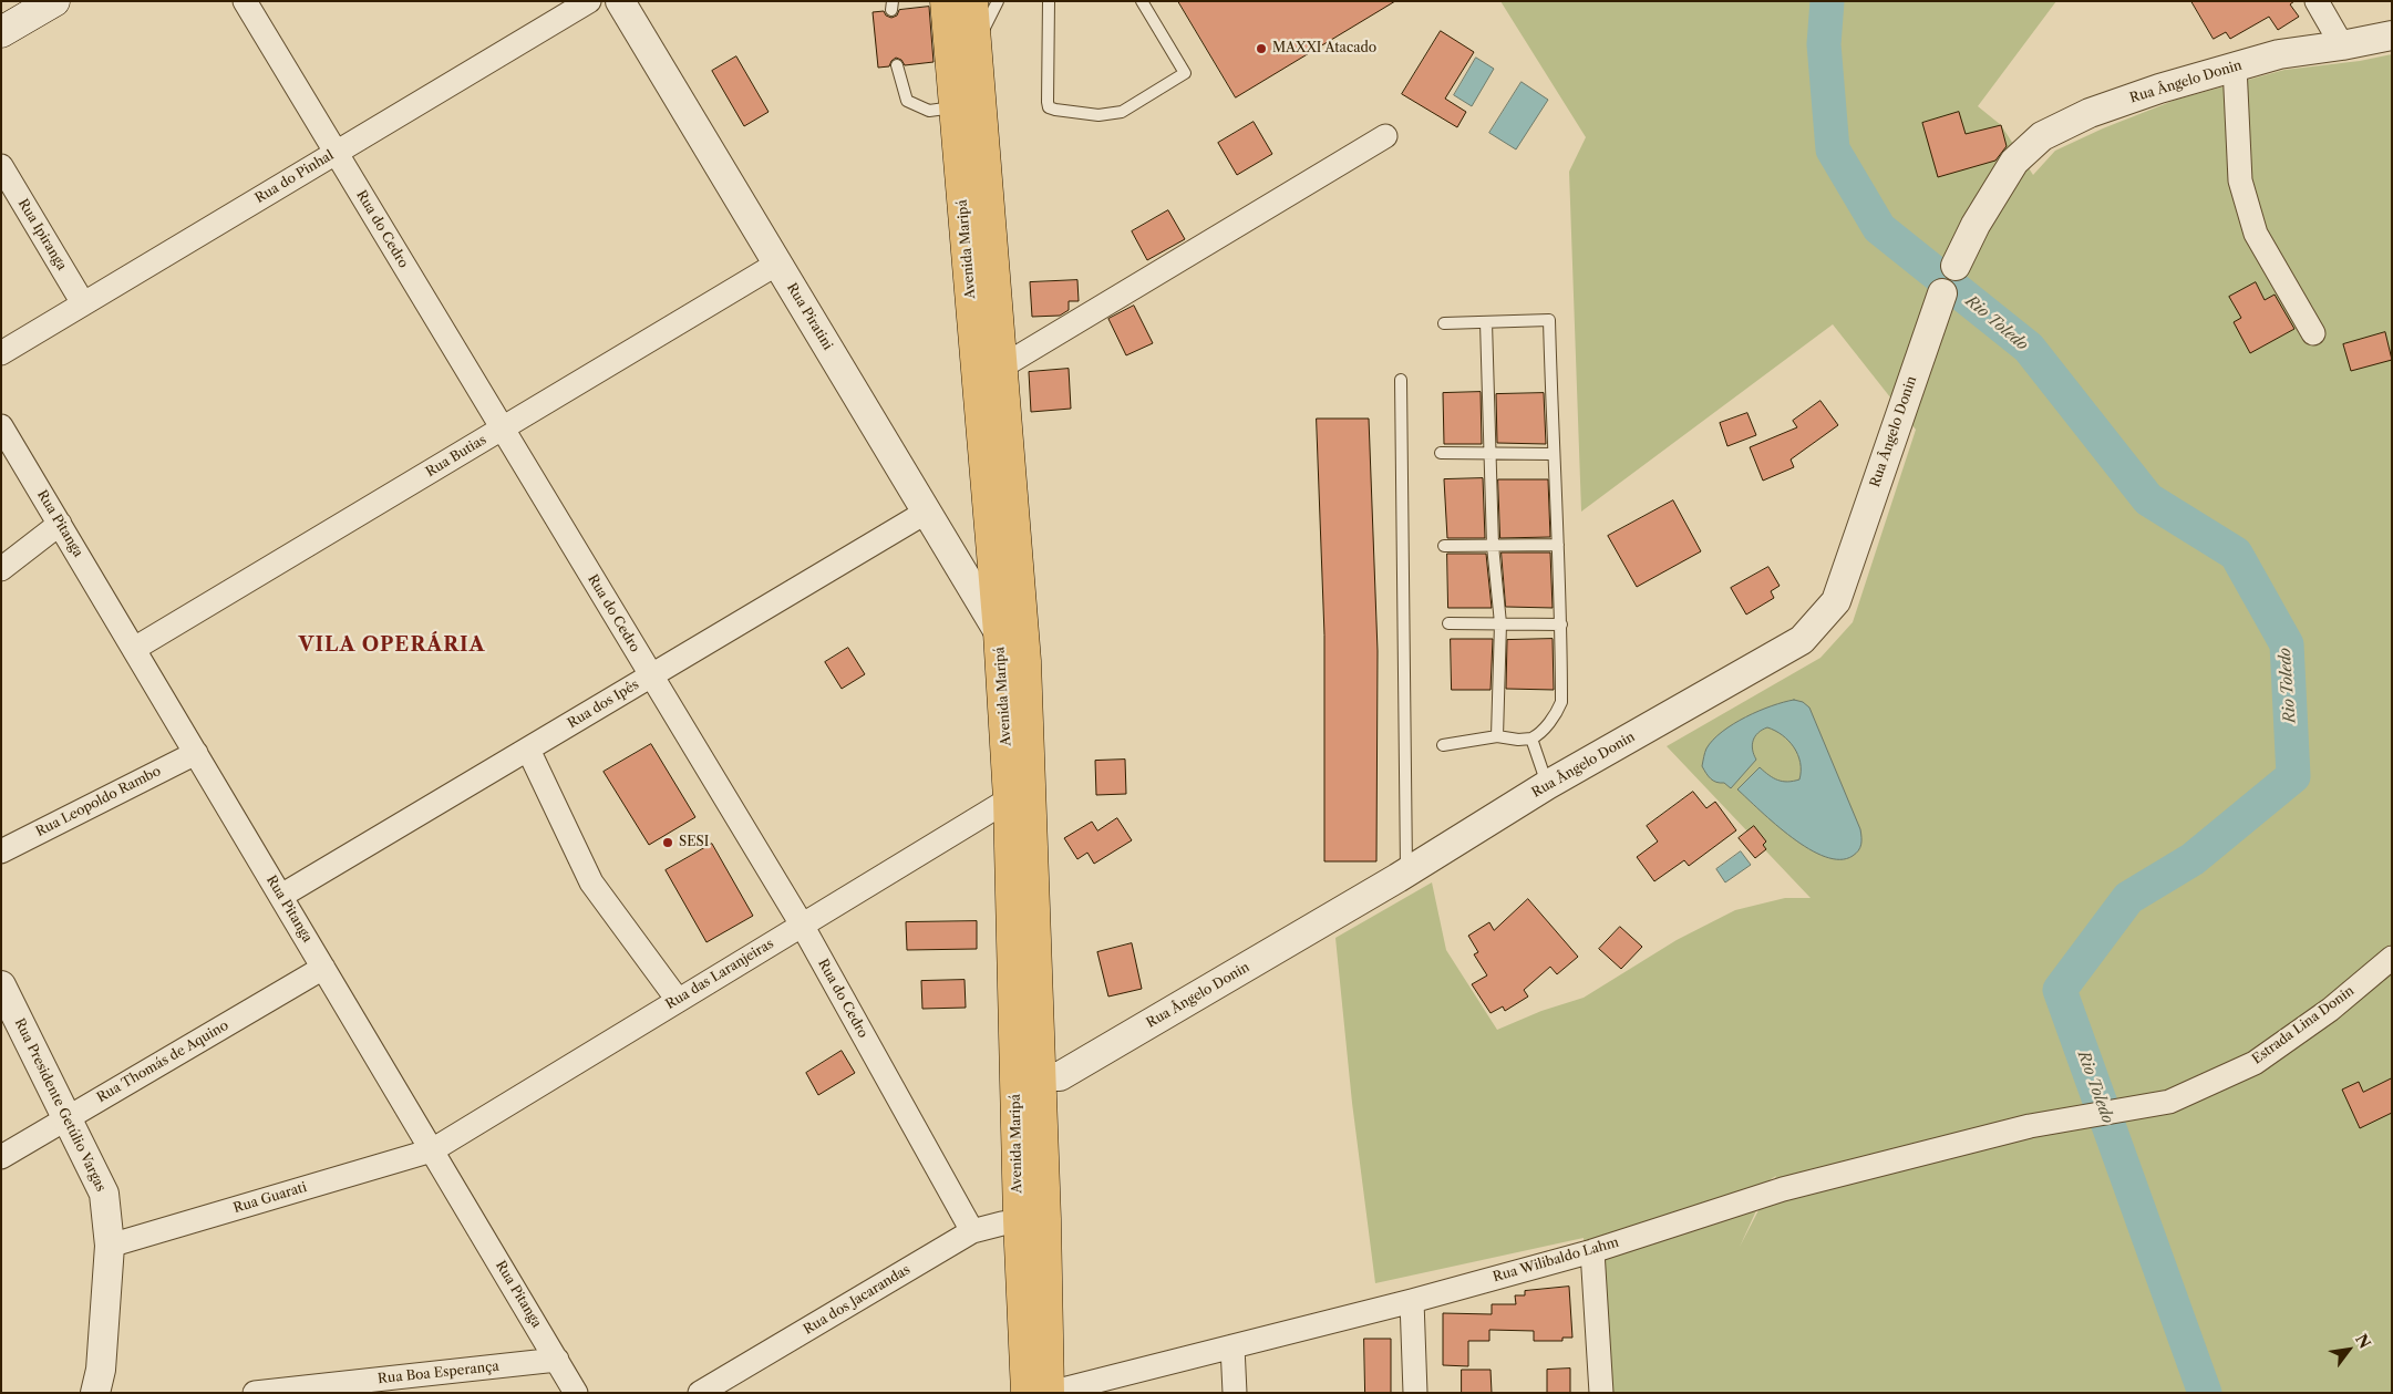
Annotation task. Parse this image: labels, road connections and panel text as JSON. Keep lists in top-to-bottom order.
{
  "streets": {
    "main road": ["Avenida Maripá"],
    "street": [
      "Rua Ângelo Donin",
      "Rua do Pinhal",
      "Rua do Cedro",
      "Rua Ipiranga",
      "Rua Piratini",
      "Rua Butias",
      "Rua Pitanga",
      "Rua dos Ipês",
      "Rua Leopoldo Rambo",
      "Rua das Laranjeiras",
      "Estrada Lina Donin",
      "Rua Thomás de Aquino",
      "Rua Presidente Getúlio Vargas",
      "Rua Guarati",
      "Rua Wilibaldo Lahm",
      "Rua dos Jacarandas",
      "Rua Boa Esperança"
    ]
  },
  "crossings": [
    ["Rua Ângelo Donin", "Avenida Maripá"],
    ["Rua do Pinhal", "Rua do Cedro"],
    ["Rua do Pinhal", "Rua Ipiranga"],
    ["Rua do Cedro", "Rua Butias"],
    ["Rua do Cedro", "Rua dos Ipês"],
    ["Rua do Cedro", "Rua das Laranjeiras"],
    ["Rua do Cedro", "Rua dos Jacarandas"],
    ["Avenida Maripá", "Rua Piratini"],
    ["Avenida Maripá", "Rua das Laranjeiras"],
    ["Avenida Maripá", "Rua Wilibaldo Lahm"],
    ["Avenida Maripá", "Rua dos Jacarandas"],
    ["Rua Piratini", "Rua Butias"],
    ["Rua Piratini", "Rua dos Ipês"],
    ["Rua Butias", "Rua Pitanga"],
    ["Rua Pitanga", "Rua dos Ipês"],
    ["Rua Pitanga", "Rua Leopoldo Rambo"],
    ["Rua Pitanga", "Rua das Laranjeiras"],
    ["Rua Pitanga", "Rua Thomás de Aquino"],
    ["Rua Pitanga", "Rua Guarati"],
    ["Rua Pitanga", "Rua Boa Esperança"],
    ["Rua das Laranjeiras", "Rua Guarati"],
    ["Estrada Lina Donin", "Rua Wilibaldo Lahm"],
    ["Rua Thomás de Aquino", "Rua Presidente Getúlio Vargas"],
    ["Rua Presidente Getúlio Vargas", "Rua Guarati"]
  ],
  "districts": ["VILA OPERÁRIA"],
  "water": ["Rio Toledo"],
  "places": ["MAXXI Atacado", "SESI"],
  "north": "top right"
}
